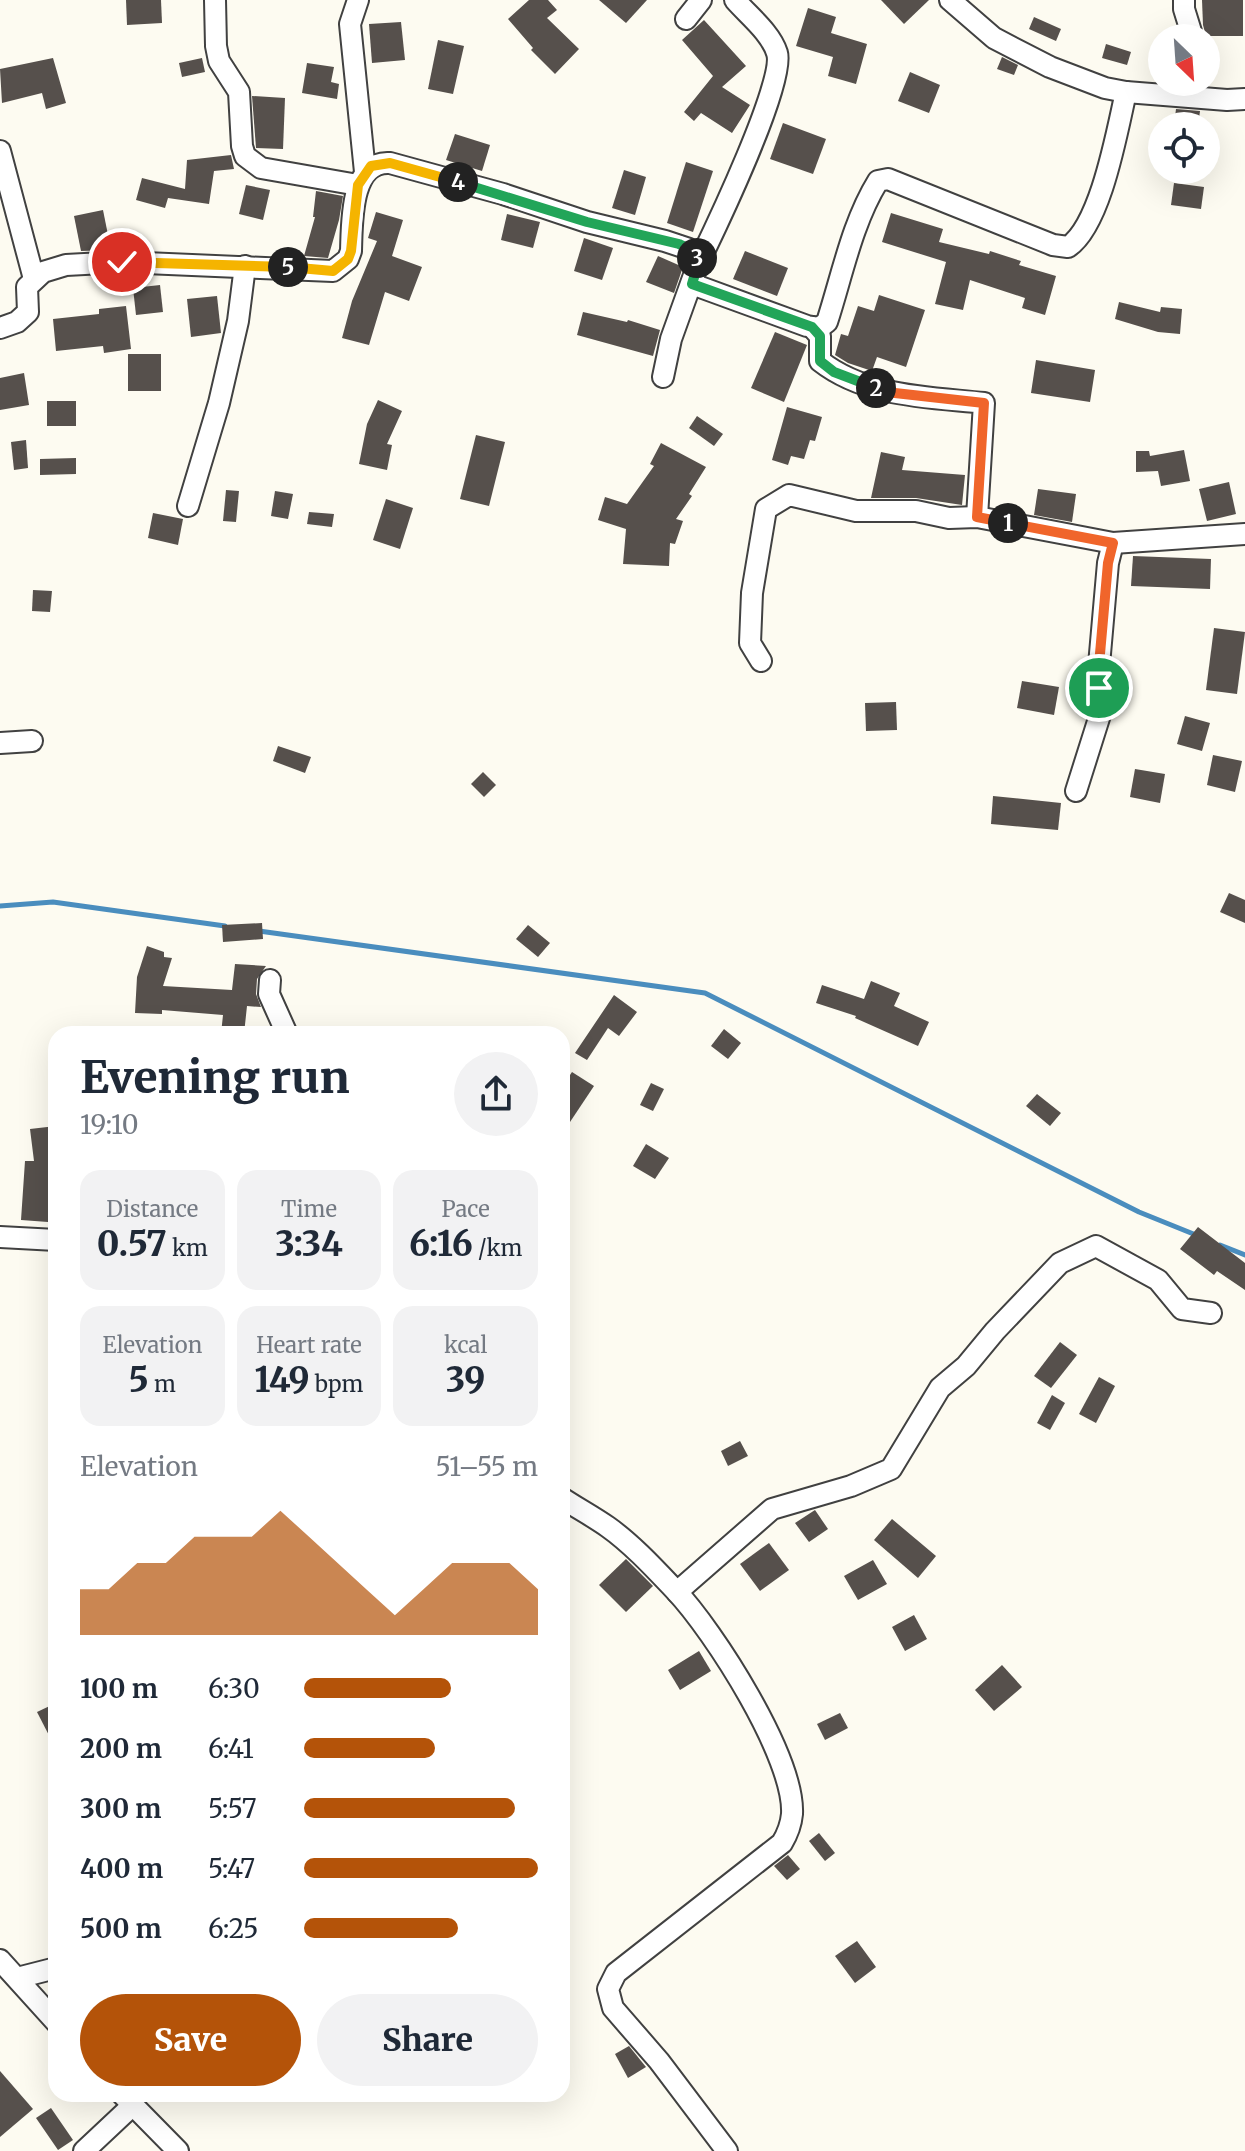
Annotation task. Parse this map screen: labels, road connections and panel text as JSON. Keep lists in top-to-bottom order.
{
  "north": "bottom right",
  "page": {
    "pins": [
      "4",
      "3",
      "5",
      "2",
      "1"
    ],
    "heading": ["Evening run", "19:10"],
    "stats": [
      ["Distance", "0.57 km"],
      ["Time", "3:34"],
      ["Pace", "6:16 /km"],
      ["Elevation", "5 m"],
      ["Heart rate", "149 bpm"],
      ["kcal", "39"]
    ],
    "chart": ["Elevation", "51–55 m"],
    "list": [
      {
        "name": "100 m",
        "note": "6:30"
      },
      {
        "name": "200 m",
        "note": "6:41"
      },
      {
        "name": "300 m",
        "note": "5:57"
      },
      {
        "name": "400 m",
        "note": "5:47"
      },
      {
        "name": "500 m",
        "note": "6:25"
      }
    ],
    "buttons": ["Save", "Share"]
  }
}
